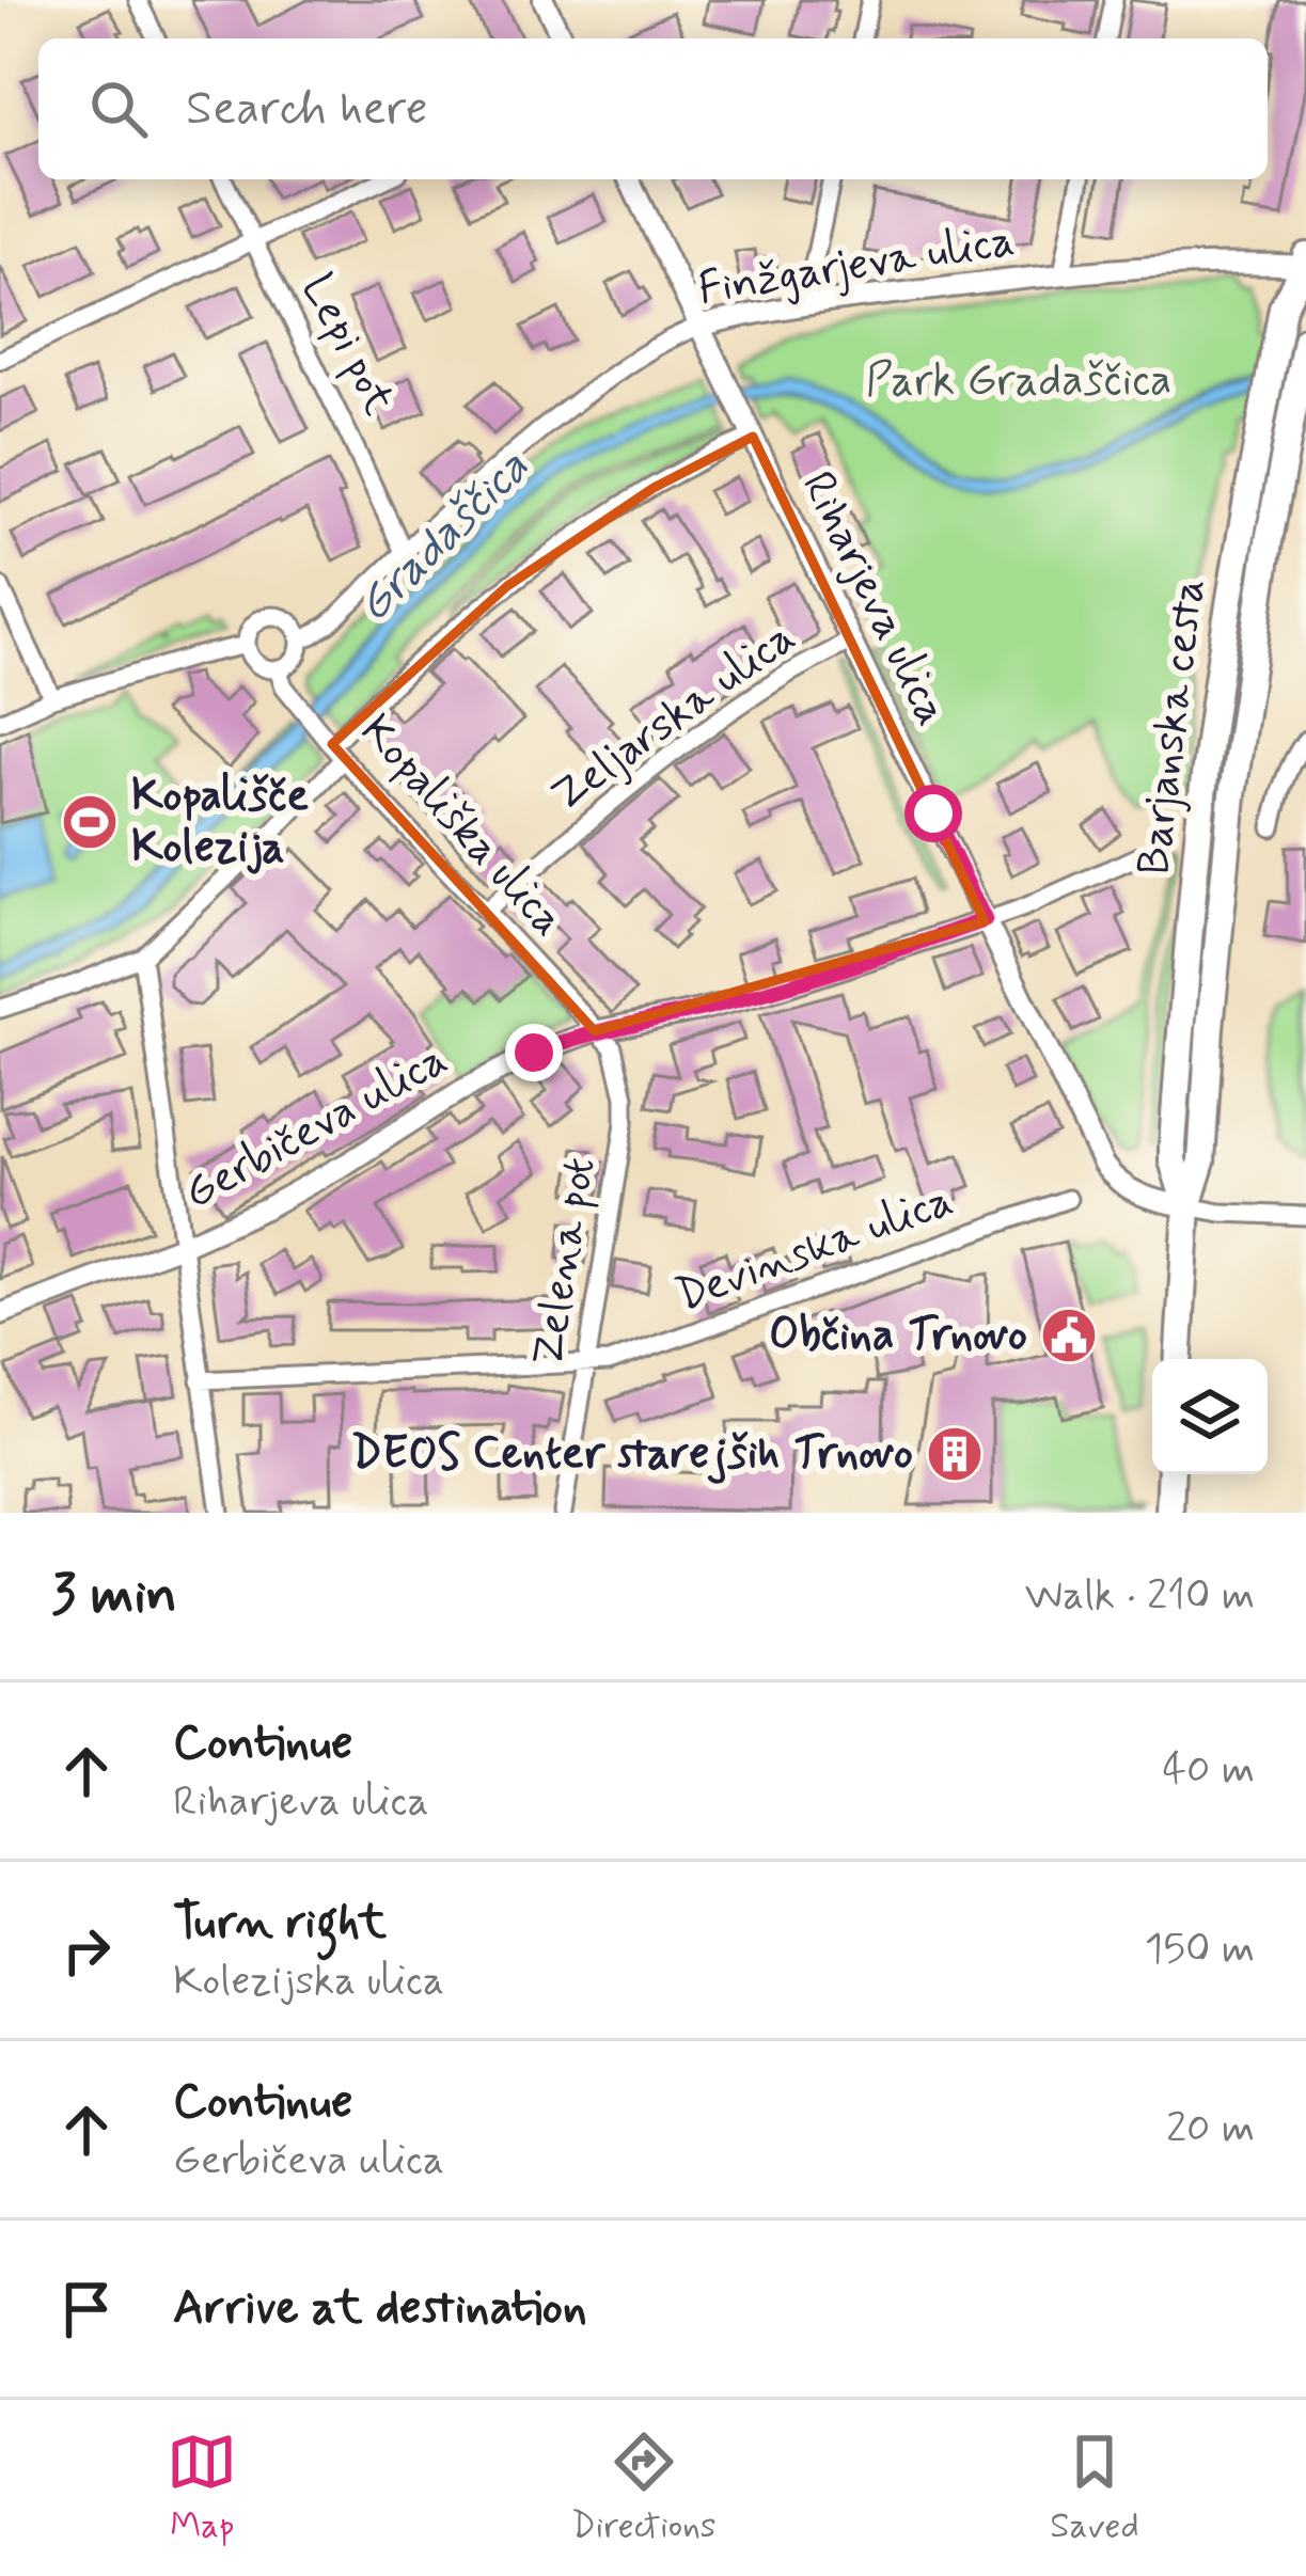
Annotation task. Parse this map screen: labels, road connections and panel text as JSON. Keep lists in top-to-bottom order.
{
  "streets": {
    "main road": ["Barjanska cesta"],
    "street": [
      "Finžgarjeva ulica",
      "Lepi pot",
      "Riharjeva ulica",
      "Zeljarska ulica",
      "Kopališka ulica",
      "Gerbičeva ulica",
      "Devinska ulica",
      "Zelena pot"
    ]
  },
  "crossings": [
    ["Finžgarjeva ulica", "Lepi pot"],
    ["Finžgarjeva ulica", "Riharjeva ulica"],
    ["Finžgarjeva ulica", "Barjanska cesta"],
    ["Finžgarjeva ulica", "Kopališka ulica"],
    ["Riharjeva ulica", "Zeljarska ulica"],
    ["Riharjeva ulica", "Barjanska cesta"],
    ["Riharjeva ulica", "Gerbičeva ulica"],
    ["Zeljarska ulica", "Kopališka ulica"],
    ["Kopališka ulica", "Gerbičeva ulica"],
    ["Kopališka ulica", "Zelena pot"],
    ["Gerbičeva ulica", "Zelena pot"],
    ["Devinska ulica", "Zelena pot"]
  ],
  "water": ["Gradaščica"],
  "parks": ["Park Gradaščica"],
  "places": {
    "sports": ["Kopališče Kolezija"],
    "public building": ["Občina Trnovo"],
    "building": ["DEOS Center starejših Trnovo"]
  },
  "page": {
    "search": "Search here",
    "heading": ["3 min", "Walk · 210 m"],
    "list": [
      ["Continue", "Riharjeva ulica", "40 m"],
      ["Turn right", "Kolezijska ulica", "150 m"],
      ["Continue", "Gerbičeva ulica", "20 m"],
      "Arrive at destination"
    ],
    "nav": ["Map", "Directions", "Saved"]
  }
}
